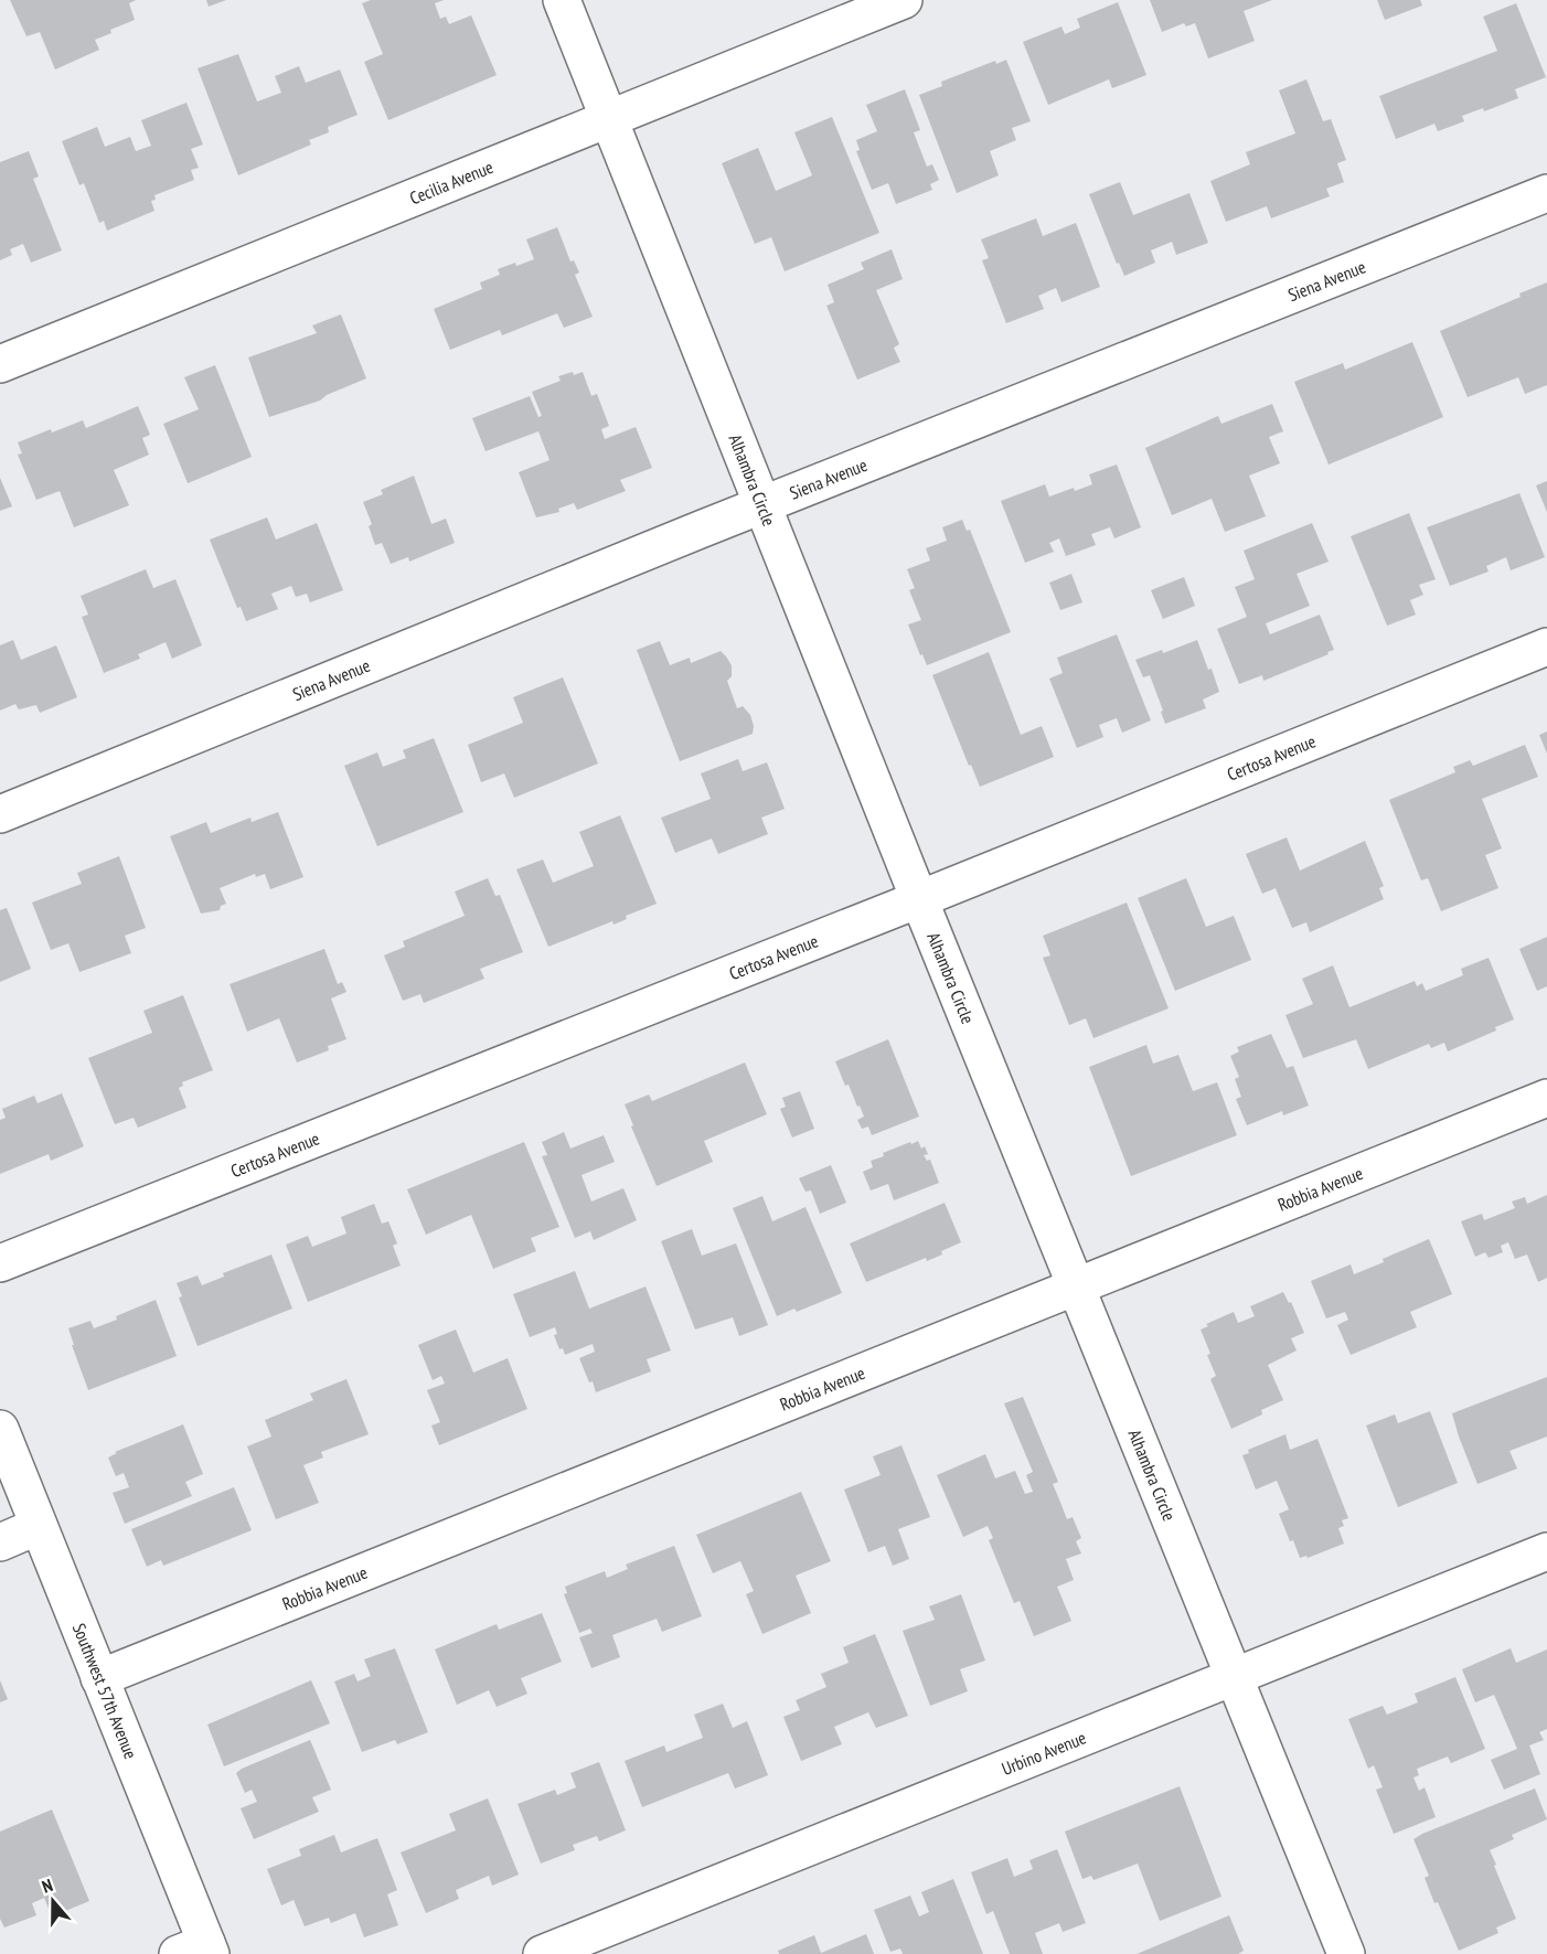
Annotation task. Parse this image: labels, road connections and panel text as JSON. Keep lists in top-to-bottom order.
{
  "streets": {
    "street": [
      "Cecilia Avenue",
      "Siena Avenue",
      "Alhambra Circle",
      "Certosa Avenue",
      "Robbia Avenue",
      "Southwest 57th Avenue",
      "Urbino Avenue"
    ]
  },
  "crossings": [
    ["Cecilia Avenue", "Alhambra Circle"],
    ["Siena Avenue", "Alhambra Circle"],
    ["Alhambra Circle", "Certosa Avenue"],
    ["Alhambra Circle", "Robbia Avenue"],
    ["Alhambra Circle", "Urbino Avenue"],
    ["Robbia Avenue", "Southwest 57th Avenue"]
  ],
  "north": "top"
}
